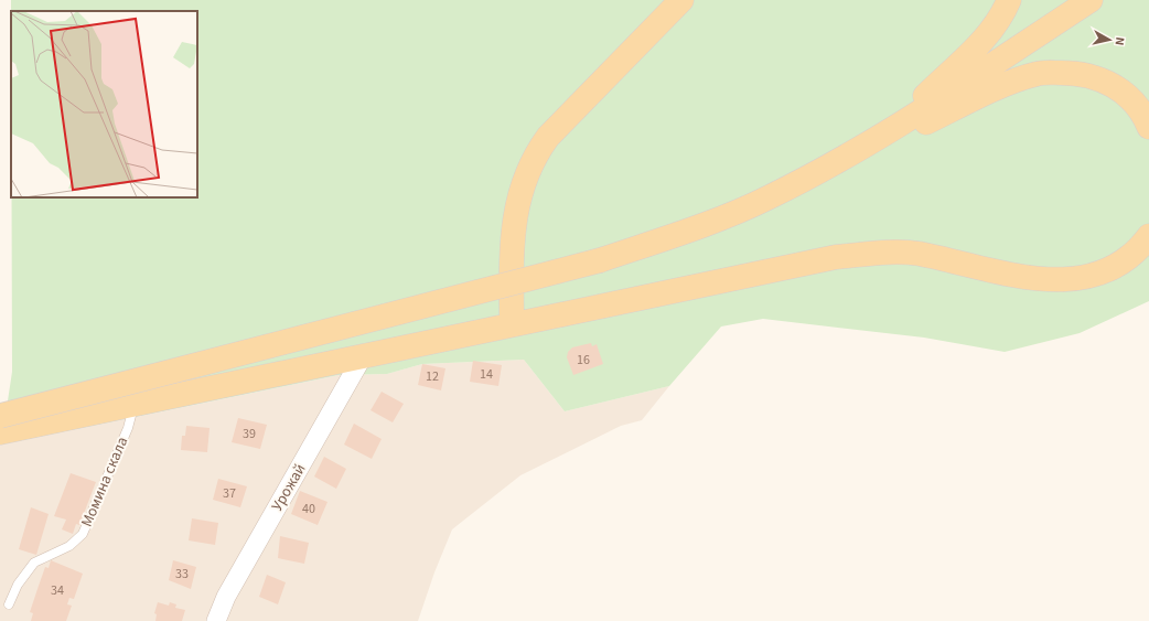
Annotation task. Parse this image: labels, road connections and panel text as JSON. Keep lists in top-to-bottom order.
{
  "streets": {
    "street": ["Урожай"],
    "lane": ["Момина скала"]
  },
  "house_numbers": [
    "16",
    "14",
    "12",
    "39",
    "37",
    "40",
    "33",
    "34"
  ],
  "north": "right"
}
